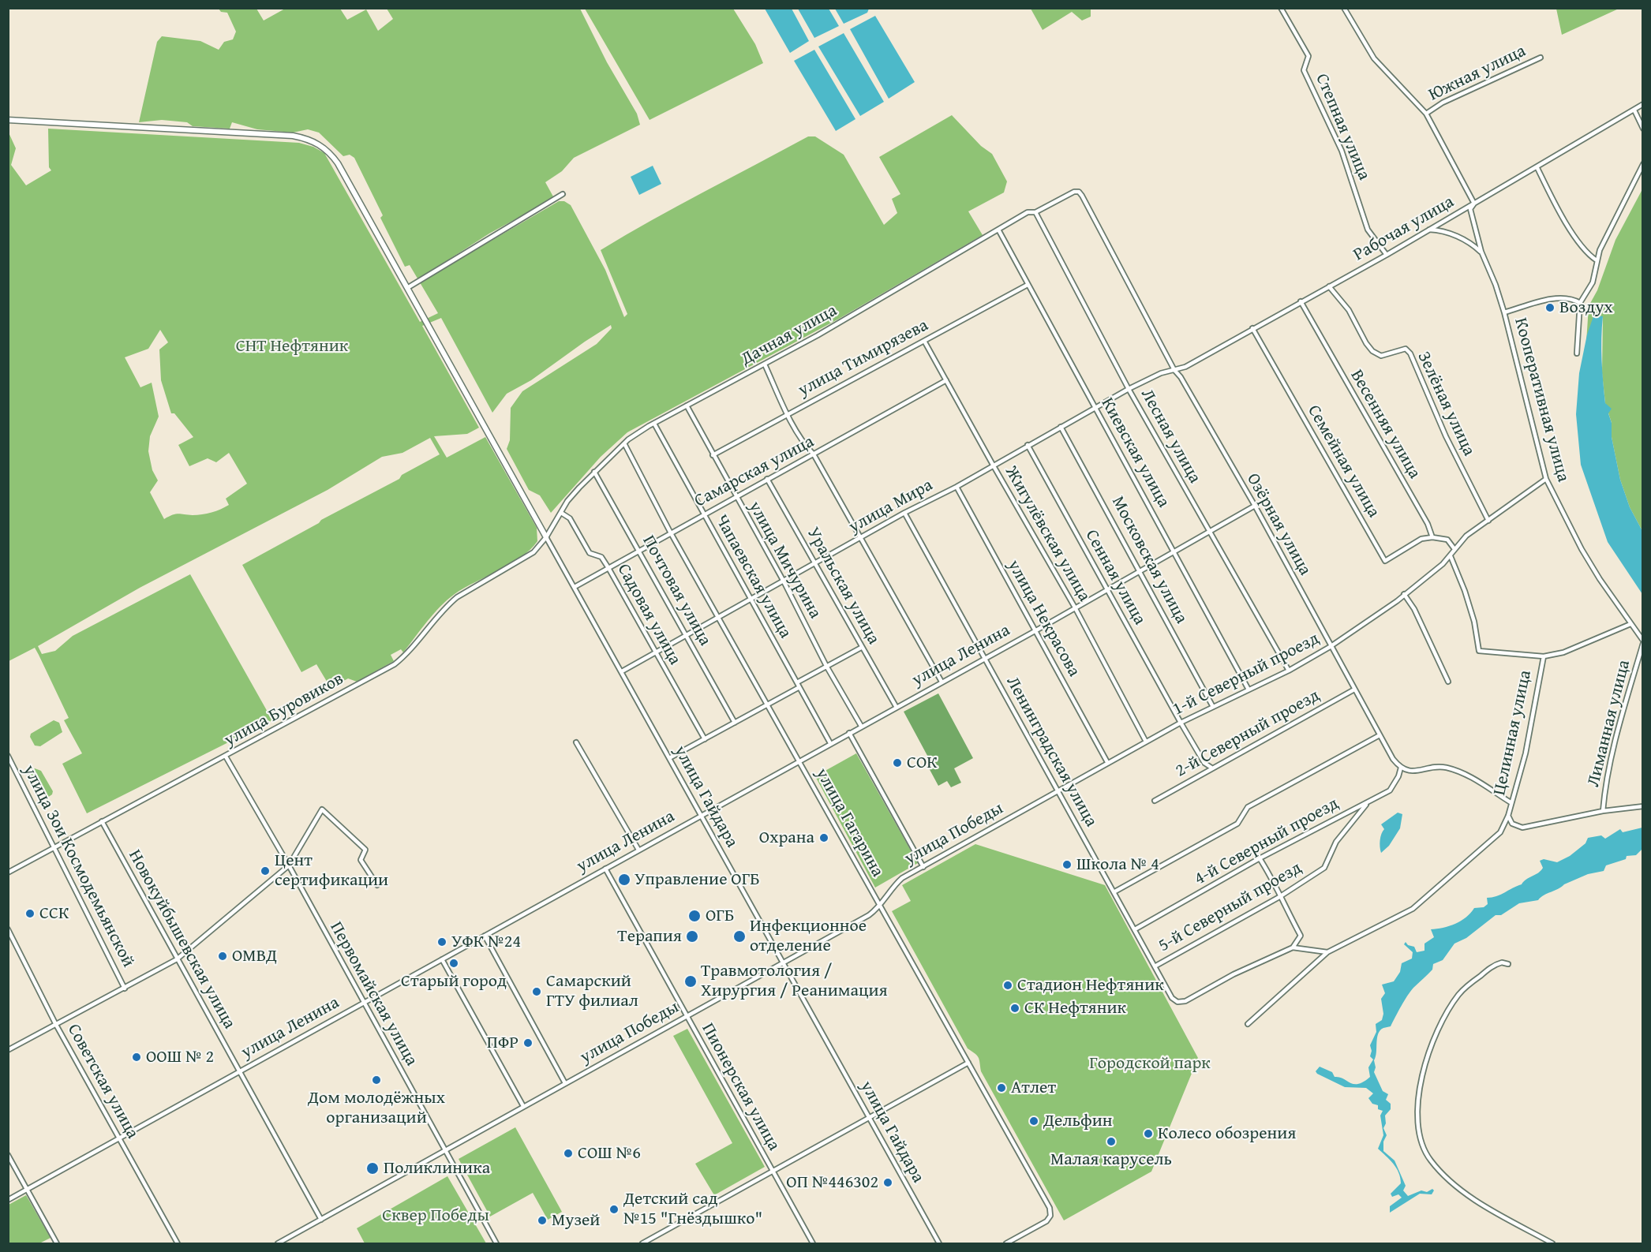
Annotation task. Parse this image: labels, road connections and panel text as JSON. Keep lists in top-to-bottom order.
{
  "streets": {
    "street": [
      "Южная улица",
      "Степная улица",
      "Рабочая улица",
      "Дачная улица",
      "улица Тимирязева",
      "Кооперативная улица",
      "Зелёная улица",
      "Весенняя улица",
      "Лесная улица",
      "Киевская улица",
      "Семейная улица",
      "Самарская улица",
      "улица Мира",
      "Озёрная улица",
      "Жигулёвская улица",
      "улица Мичурина",
      "Московская улица",
      "Чапаевская улица",
      "Сенная улица",
      "Уральская улица",
      "Почтовая улица",
      "Садовая улица",
      "улица Некрасова",
      "улица Ленина",
      "1-й Северный проезд",
      "улица Буровиков",
      "Лиманная улица",
      "Целинная улица",
      "2-й Северный проезд",
      "Ленинградская улица",
      "улица Гайдара",
      "улица Гагарина",
      "улица Победы",
      "4-й Северный проезд",
      "улица Зои Космодемьянской",
      "5-й Северный проезд",
      "Новокуйбышевская улица",
      "Первомайская улица",
      "Советская улица",
      "Пионерская улица"
    ]
  },
  "crossings": [
    ["Степная улица", "Рабочая улица"],
    ["Рабочая улица", "Кооперативная улица"],
    ["Рабочая улица", "Зелёная улица"],
    ["Рабочая улица", "Весенняя улица"],
    ["Рабочая улица", "Семейная улица"],
    ["Рабочая улица", "улица Мира"],
    ["Рабочая улица", "Озёрная улица"],
    ["Дачная улица", "Лесная улица"],
    ["Дачная улица", "Киевская улица"],
    ["Дачная улица", "Озёрная улица"],
    ["Дачная улица", "улица Мичурина"],
    ["Дачная улица", "Чапаевская улица"],
    ["Дачная улица", "Почтовая улица"],
    ["Дачная улица", "Садовая улица"],
    ["Дачная улица", "улица Буровиков"],
    ["Дачная улица", "улица Гайдара"],
    ["Дачная улица", "улица Гагарина"],
    ["улица Тимирязева", "Киевская улица"],
    ["улица Тимирязева", "Жигулёвская улица"],
    ["улица Тимирязева", "улица Мичурина"],
    ["Кооперативная улица", "1-й Северный проезд"],
    ["Кооперативная улица", "Лиманная улица"],
    ["Кооперативная улица", "Целинная улица"],
    ["Зелёная улица", "1-й Северный проезд"],
    ["Весенняя улица", "Семейная улица"],
    ["Лесная улица", "улица Мира"],
    ["Лесная улица", "улица Ленина"],
    ["Лесная улица", "1-й Северный проезд"],
    ["Киевская улица", "улица Мира"],
    ["Киевская улица", "улица Ленина"],
    ["Киевская улица", "1-й Северный проезд"],
    ["Самарская улица", "Жигулёвская улица"],
    ["Самарская улица", "улица Мичурина"],
    ["Самарская улица", "Чапаевская улица"],
    ["Самарская улица", "Уральская улица"],
    ["Самарская улица", "Почтовая улица"],
    ["Самарская улица", "Садовая улица"],
    ["Самарская улица", "улица Гайдара"],
    ["Самарская улица", "улица Гагарина"],
    ["улица Мира", "Озёрная улица"],
    ["улица Мира", "Жигулёвская улица"],
    ["улица Мира", "улица Мичурина"],
    ["улица Мира", "Московская улица"],
    ["улица Мира", "Чапаевская улица"],
    ["улица Мира", "Сенная улица"],
    ["улица Мира", "Уральская улица"],
    ["улица Мира", "Почтовая улица"],
    ["улица Мира", "Садовая улица"],
    ["улица Мира", "улица Некрасова"],
    ["улица Мира", "Ленинградская улица"],
    ["улица Мира", "улица Гайдара"],
    ["улица Мира", "улица Гагарина"],
    ["Озёрная улица", "улица Ленина"],
    ["Озёрная улица", "1-й Северный проезд"],
    ["Озёрная улица", "2-й Северный проезд"],
    ["Озёрная улица", "4-й Северный проезд"],
    ["Жигулёвская улица", "улица Ленина"],
    ["Жигулёвская улица", "1-й Северный проезд"],
    ["улица Мичурина", "улица Ленина"],
    ["Московская улица", "улица Ленина"],
    ["Московская улица", "1-й Северный проезд"],
    ["Чапаевская улица", "улица Ленина"],
    ["Сенная улица", "улица Ленина"],
    ["Сенная улица", "1-й Северный проезд"],
    ["Сенная улица", "2-й Северный проезд"],
    ["Уральская улица", "улица Ленина"],
    ["улица Некрасова", "улица Ленина"],
    ["улица Некрасова", "1-й Северный проезд"],
    ["улица Ленина", "Ленинградская улица"],
    ["улица Ленина", "улица Гайдара"],
    ["улица Ленина", "улица Гагарина"],
    ["улица Ленина", "Новокуйбышевская улица"],
    ["улица Ленина", "Первомайская улица"],
    ["улица Ленина", "Советская улица"],
    ["улица Ленина", "Пионерская улица"],
    ["1-й Северный проезд", "Целинная улица"],
    ["1-й Северный проезд", "Ленинградская улица"],
    ["1-й Северный проезд", "улица Победы"],
    ["улица Буровиков", "улица Гайдара"],
    ["улица Буровиков", "улица Зои Космодемьянской"],
    ["улица Буровиков", "Новокуйбышевская улица"],
    ["улица Буровиков", "Первомайская улица"],
    ["Лиманная улица", "Целинная улица"],
    ["Ленинградская улица", "улица Победы"],
    ["Ленинградская улица", "4-й Северный проезд"],
    ["Ленинградская улица", "5-й Северный проезд"],
    ["улица Гайдара", "улица Победы"],
    ["улица Гагарина", "улица Победы"],
    ["улица Победы", "Новокуйбышевская улица"],
    ["улица Победы", "Первомайская улица"],
    ["улица Победы", "Пионерская улица"],
    ["4-й Северный проезд", "5-й Северный проезд"]
  ],
  "parks": ["СНТ Нефтяник", "Городской парк", "Сквер Победы"],
  "places": [
    "Воздух",
    "СОК",
    "Охрана",
    "Школа № 4",
    "Цент сертификации",
    "Управление ОГБ",
    "ССК",
    "ОГБ",
    "Терапия",
    "Инфекционное отделение",
    "УФК №24",
    "ОМВД",
    "Старый город",
    "Травмотология / Хирургия / Реанимация",
    "Стадион Нефтяник",
    "Самарский ГТУ филиал",
    "СК Нефтяник",
    "ПФР",
    "ООШ № 2",
    "Дом молодёжных организаций",
    "Атлет",
    "Дельфин",
    "Колесо обозрения",
    "Малая карусель",
    "СОШ №6",
    "Поликлиника",
    "ОП №446302",
    "Детский сад №15 \"Гнёздышко\"",
    "Музей"
  ]
}
